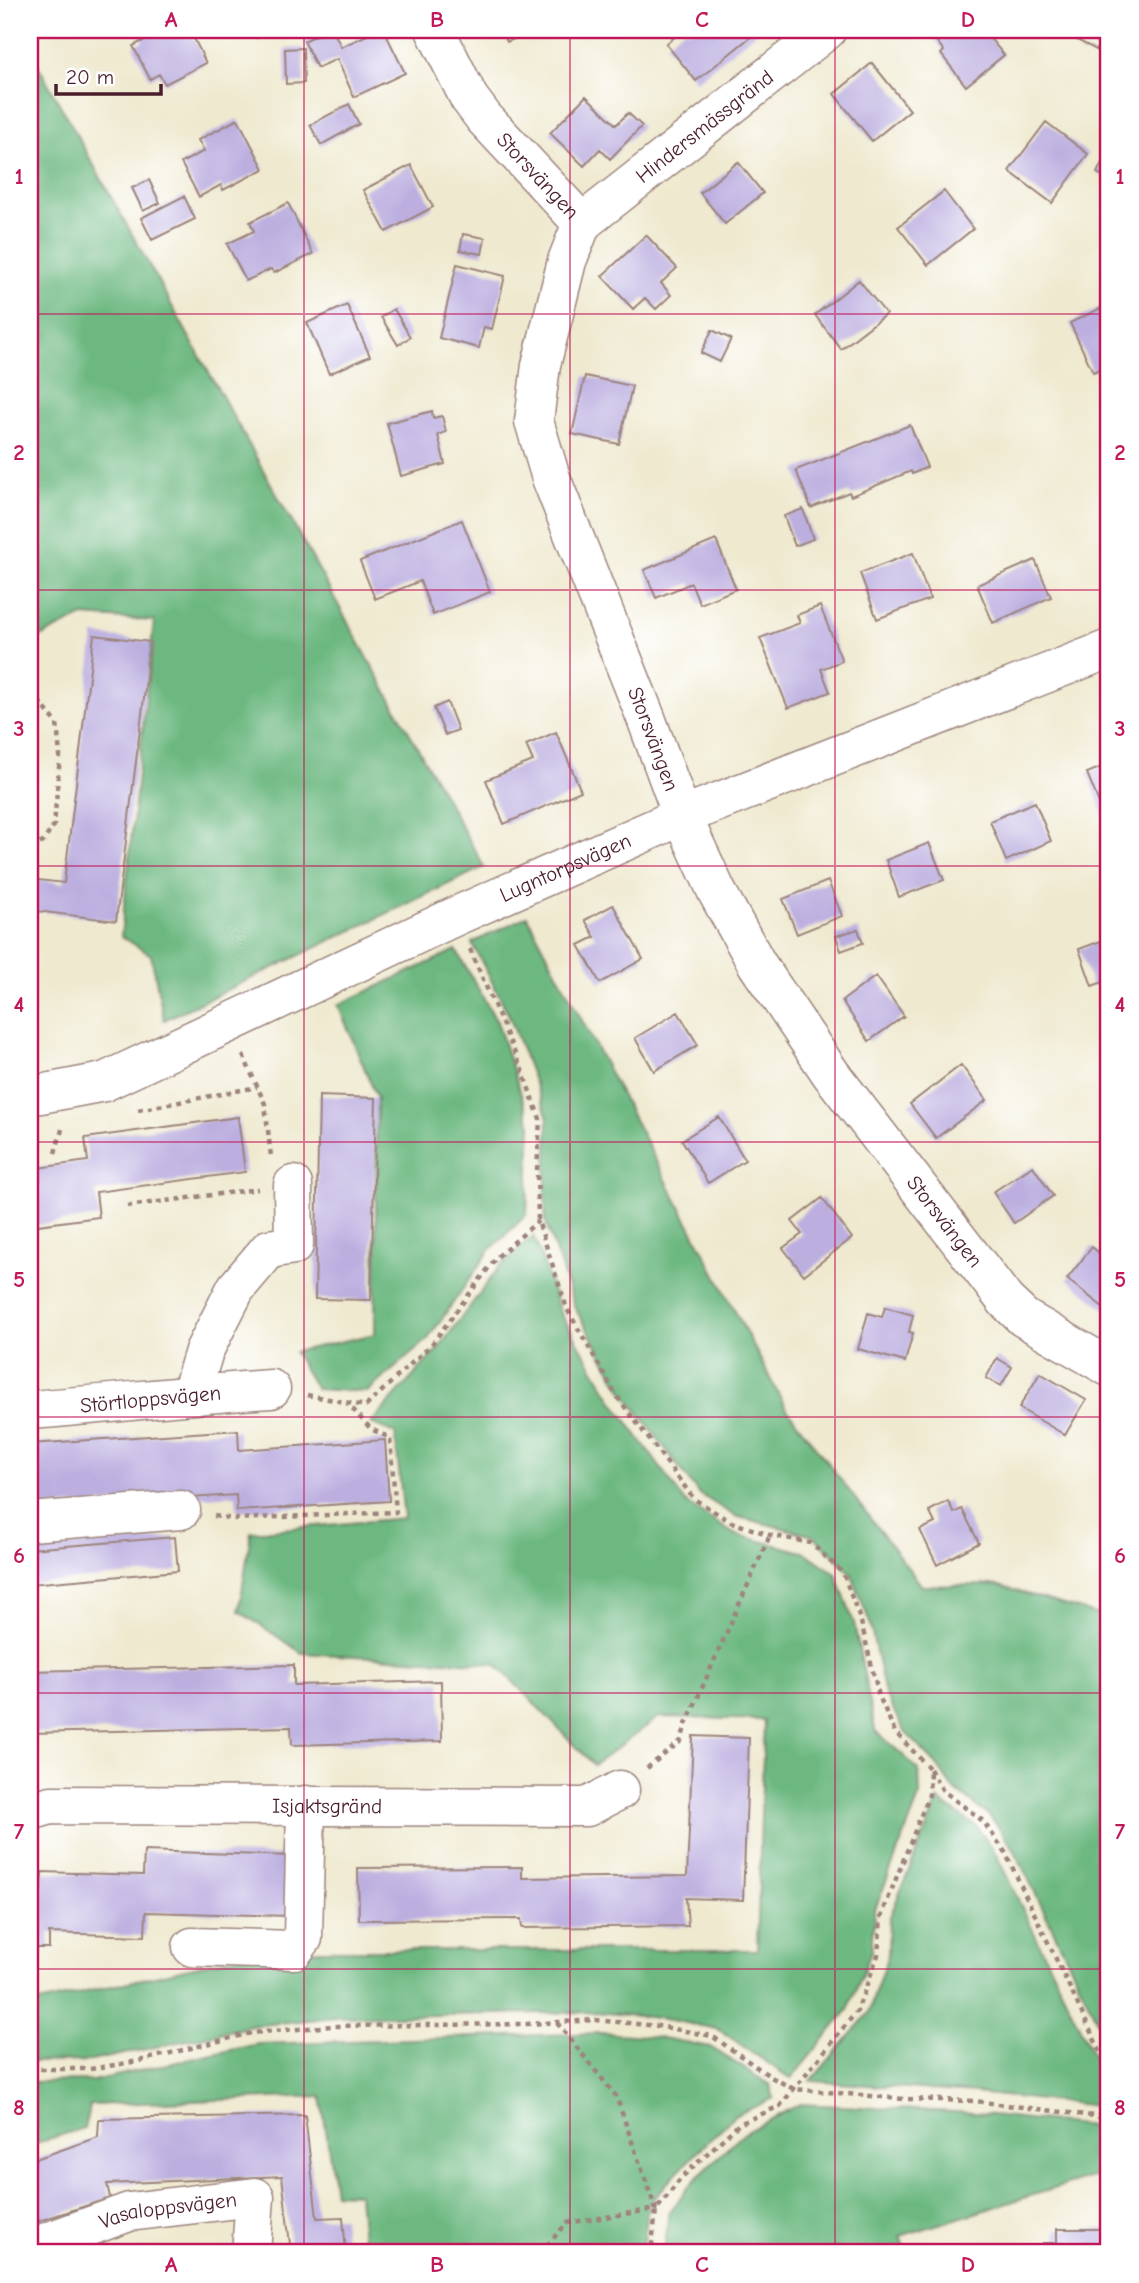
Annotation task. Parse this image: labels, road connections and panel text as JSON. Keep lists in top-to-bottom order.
{
  "streets": {
    "street": [
      "Hindersmässgränd",
      "Storsvängen",
      "Lugntorpsvägen",
      "Störtloppsvägen",
      "Isjaktsgränd",
      "Vasaloppsvägen"
    ]
  },
  "crossings": [
    ["Hindersmässgränd", "Storsvängen"],
    ["Storsvängen", "Lugntorpsvägen"]
  ],
  "scale_bar": "20 m",
  "grid": {
    "columns": [
      "A",
      "B",
      "C",
      "D"
    ],
    "rows": [
      "1",
      "2",
      "3",
      "4",
      "5",
      "6",
      "7",
      "8"
    ]
  }
}
